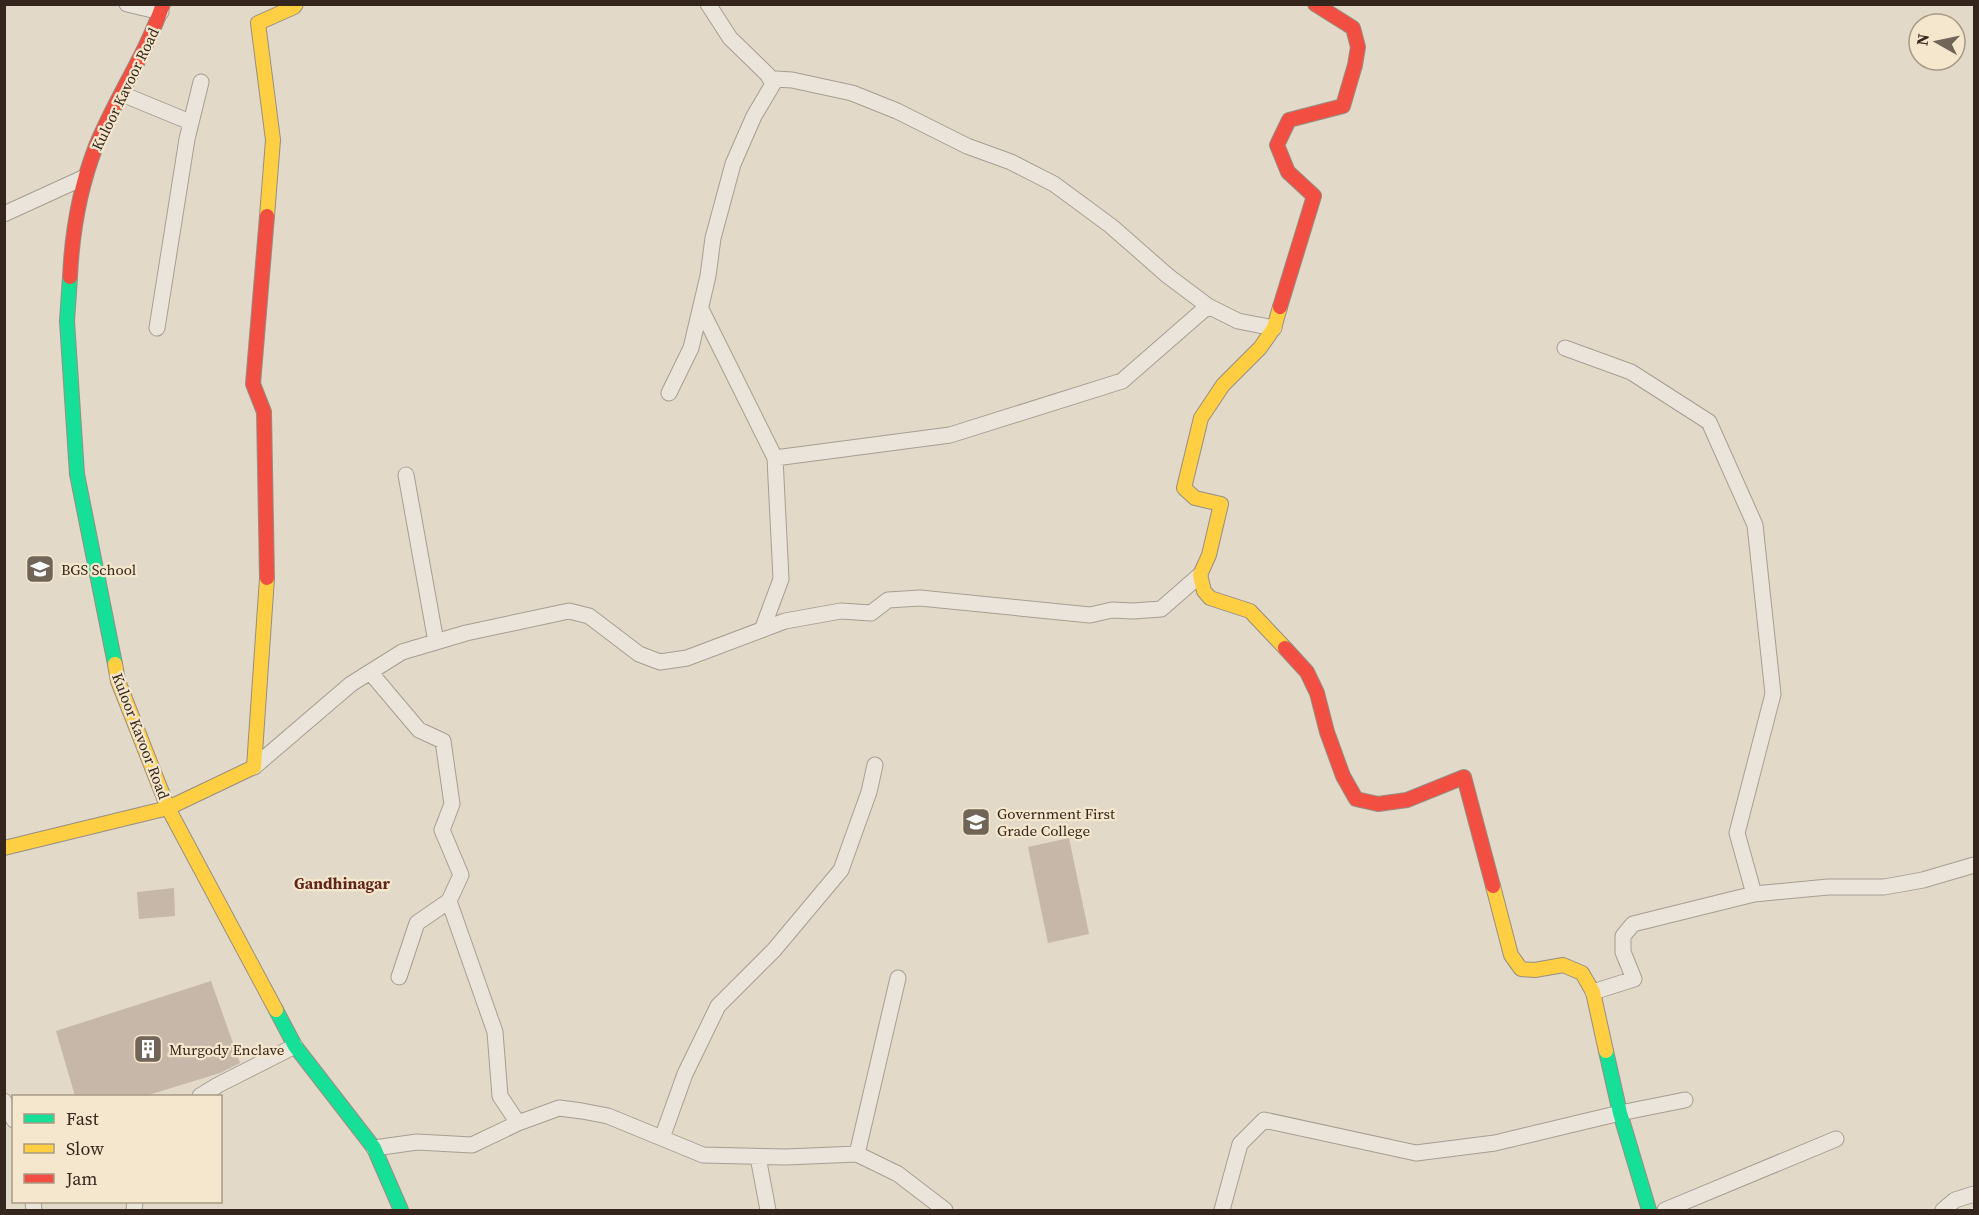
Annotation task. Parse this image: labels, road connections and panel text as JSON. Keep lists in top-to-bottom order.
{
  "streets": {
    "street": ["Kuloor Kavoor Road"]
  },
  "districts": ["Gandhinagar"],
  "places": {
    "school or university": ["BGS School", "Government First Grade College"],
    "building": ["Murgody Enclave"]
  },
  "legend": ["Fast", "Slow", "Jam"],
  "north": "left"
}
